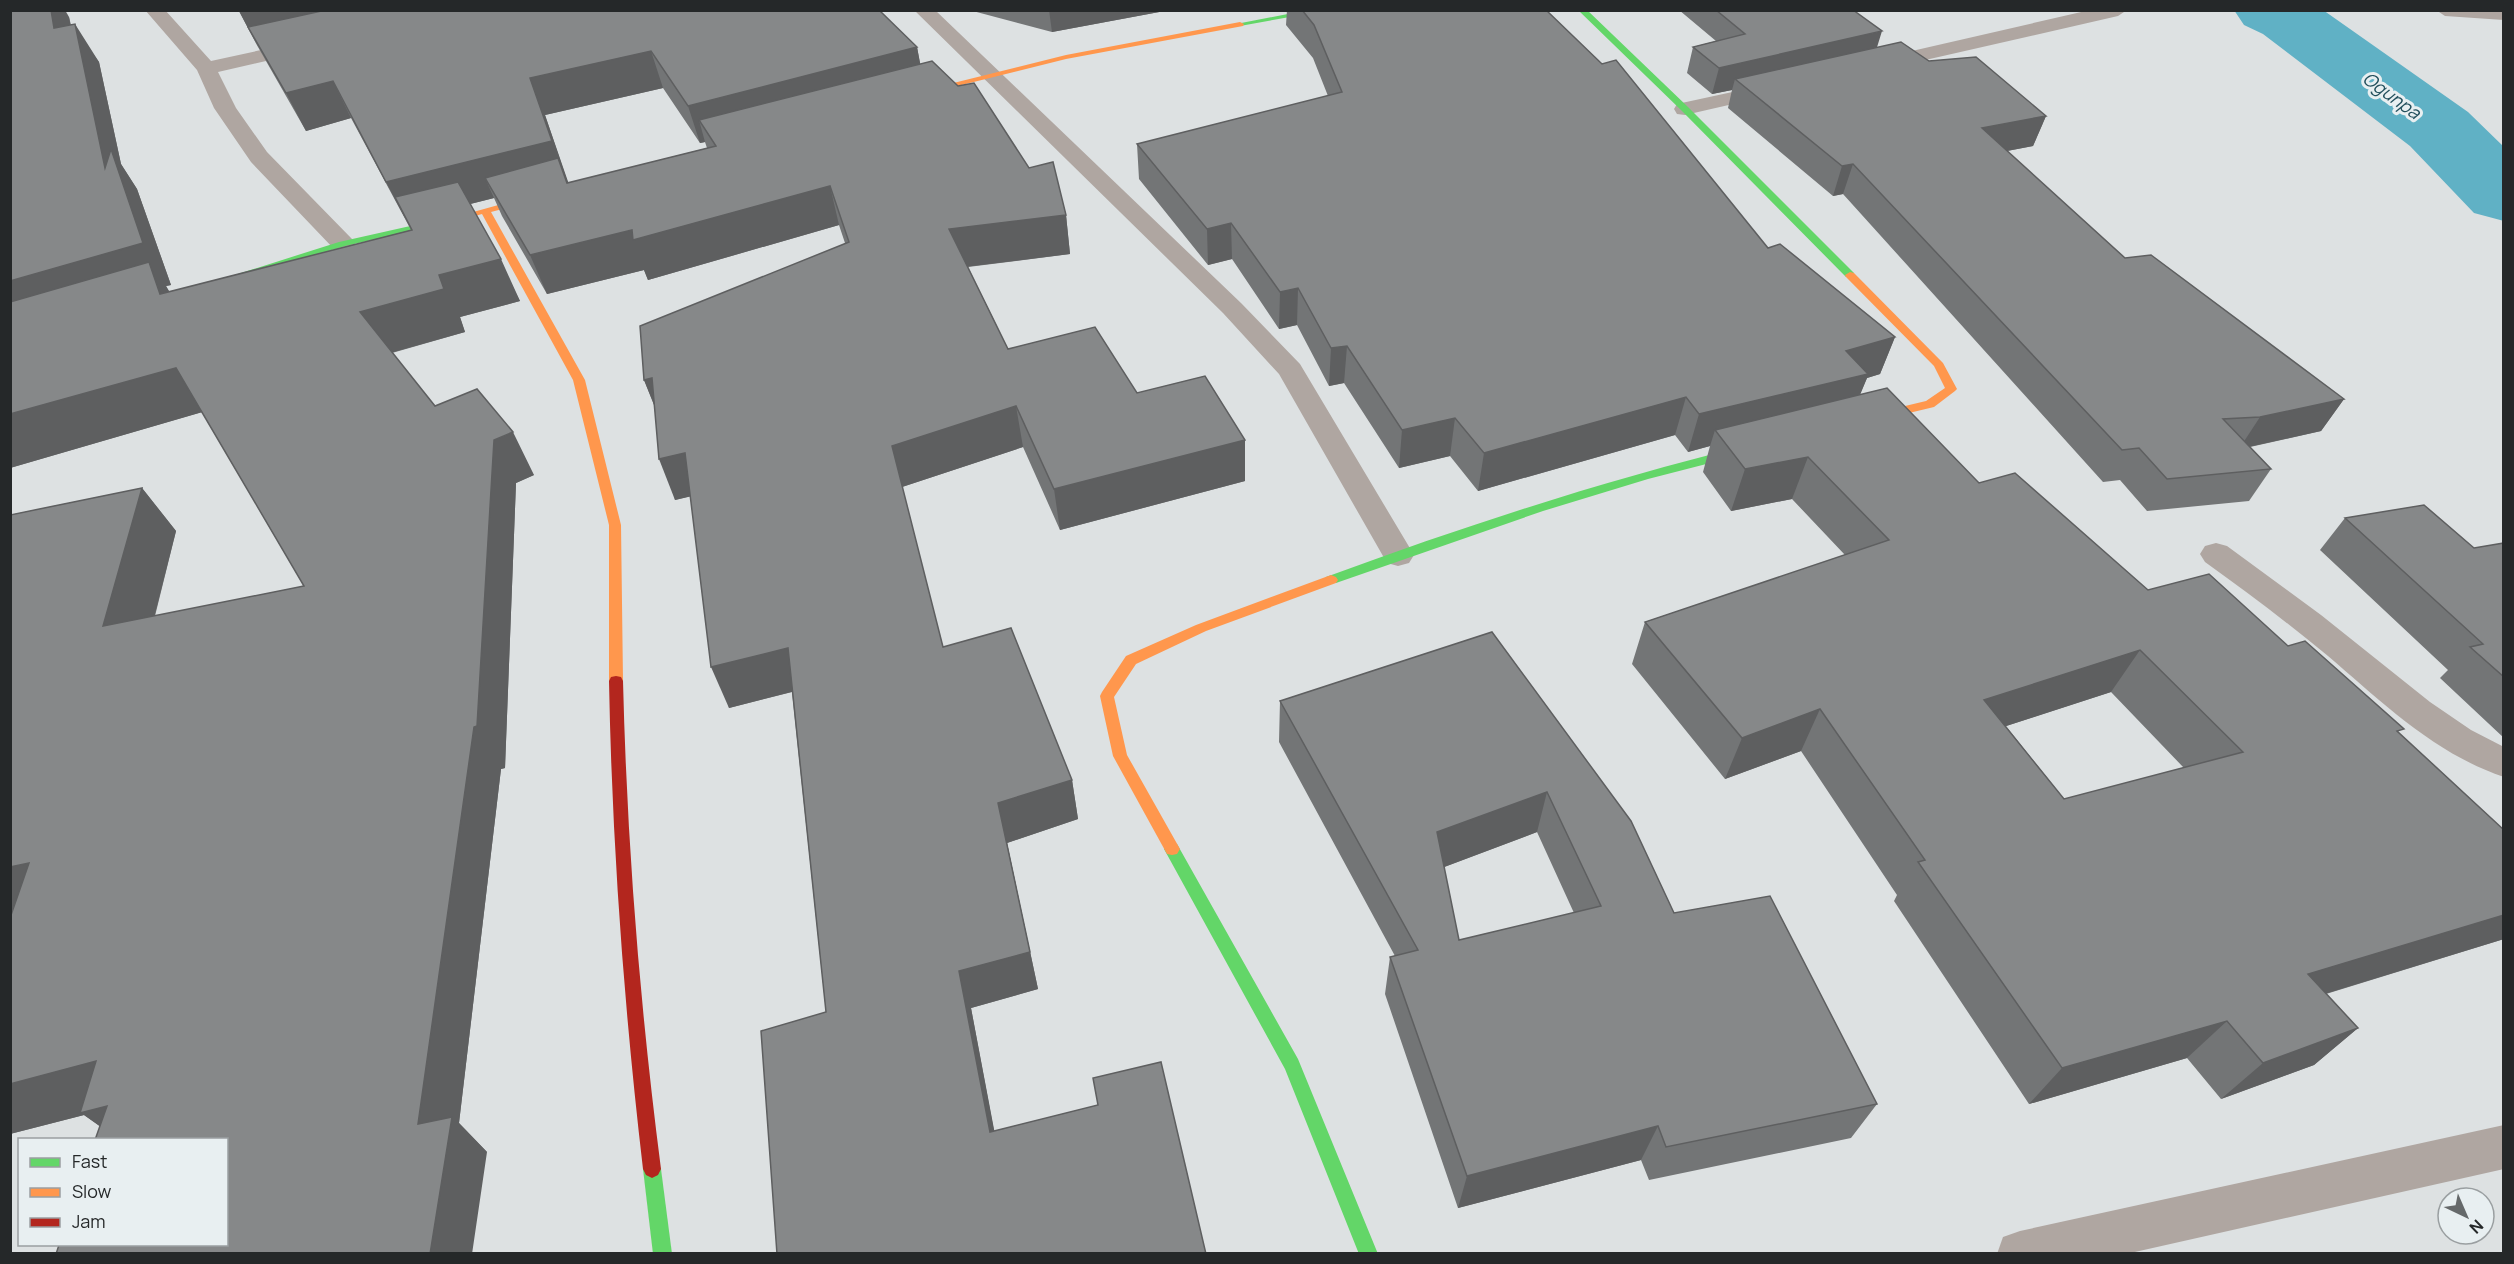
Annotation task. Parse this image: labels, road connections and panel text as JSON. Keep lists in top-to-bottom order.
{
  "water": ["Ogunpa"],
  "legend": ["Fast", "Slow", "Jam"],
  "north": "bottom right"
}
